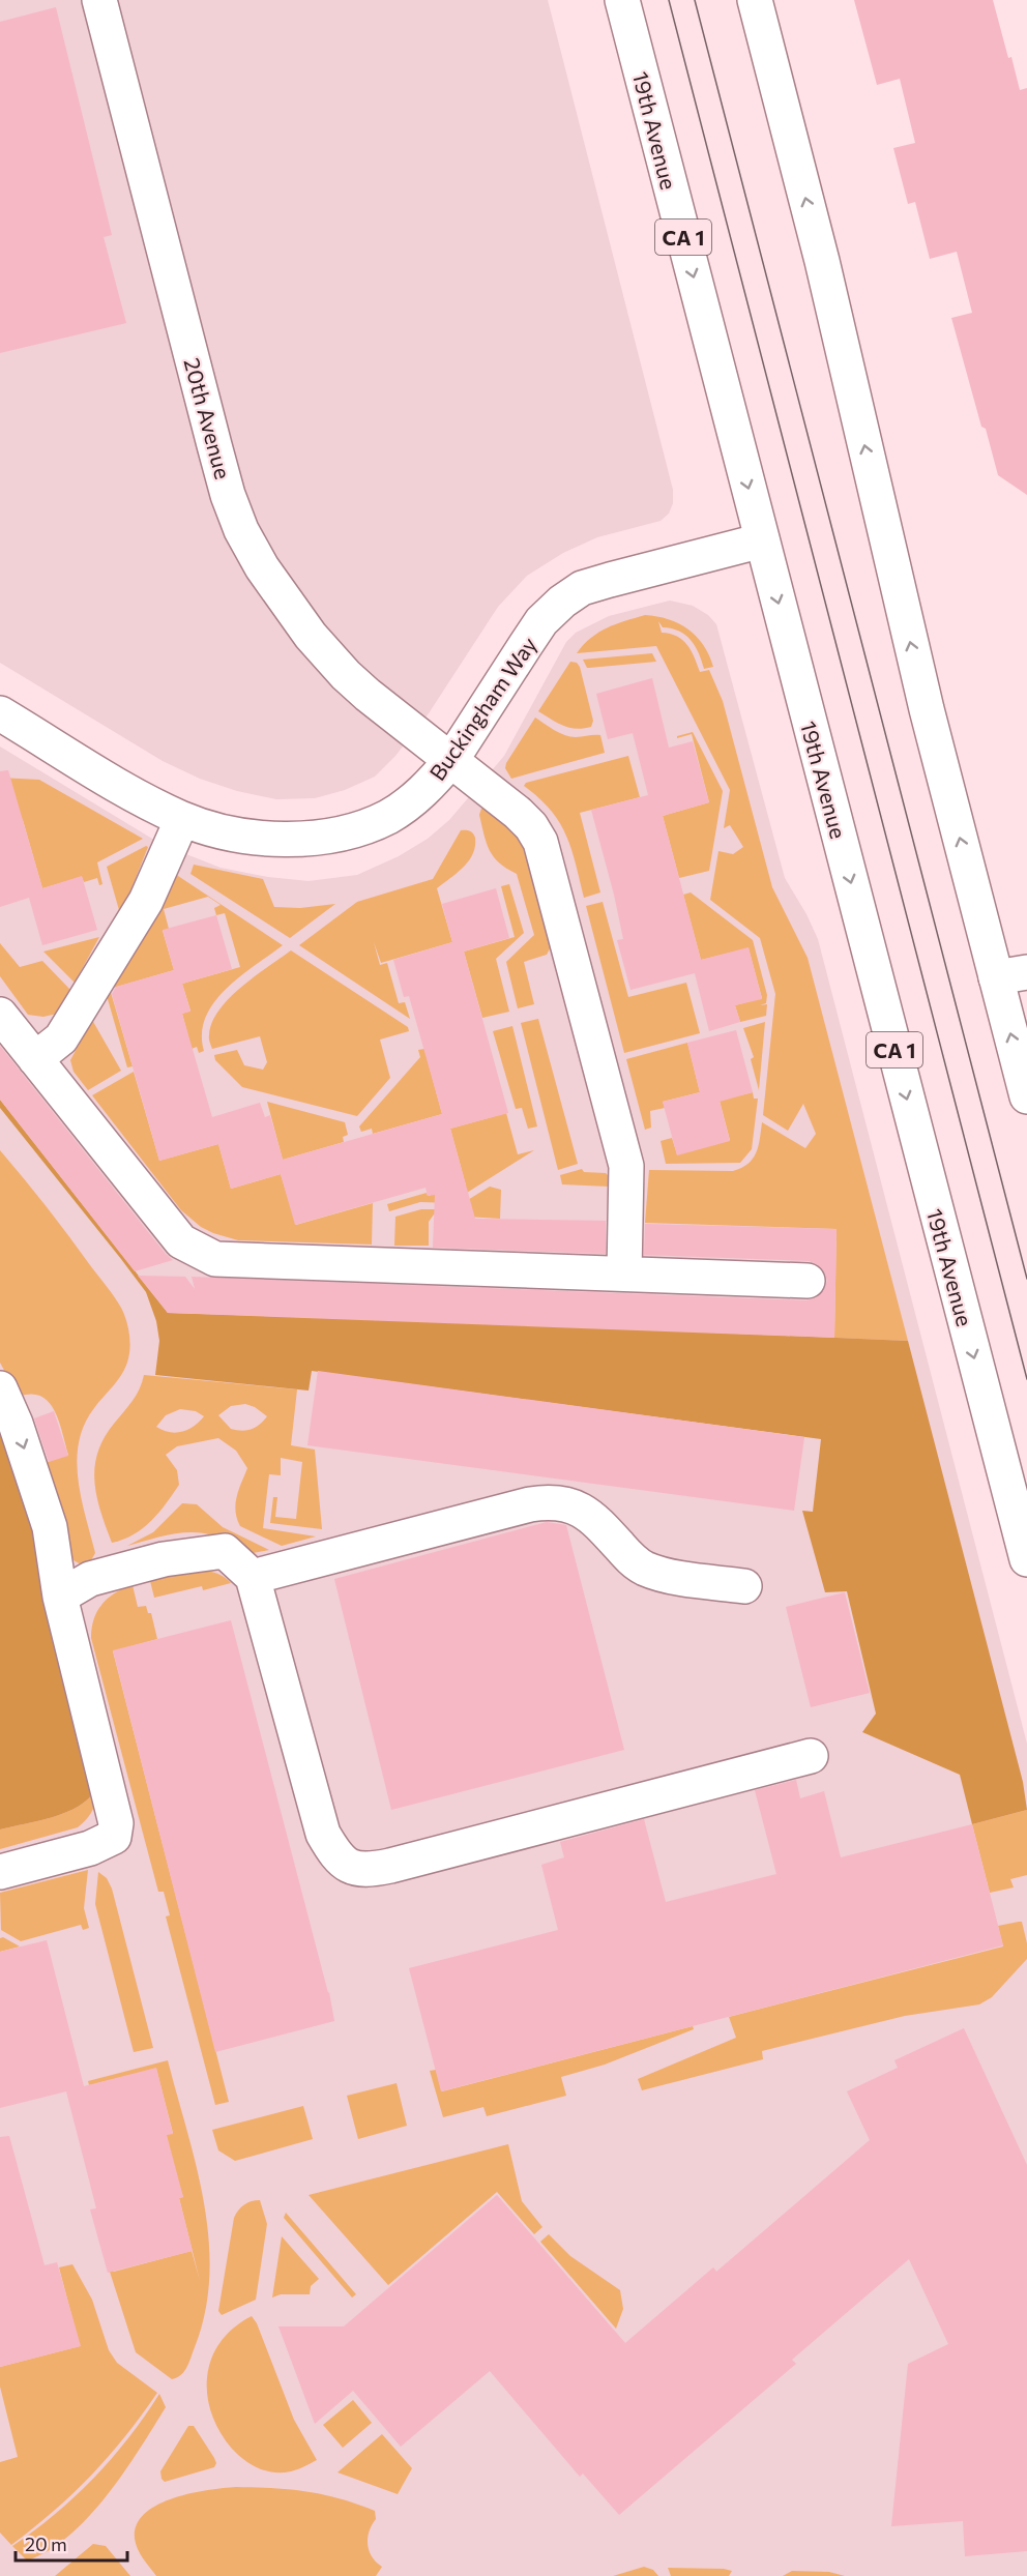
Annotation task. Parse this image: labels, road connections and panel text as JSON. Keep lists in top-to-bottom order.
{
  "streets": {
    "main road": [
      "19th Avenue",
      "CA 1",
      "20th Avenue",
      "Buckingham Way"
    ]
  },
  "crossings": [
    ["19th Avenue", "Buckingham Way"],
    ["20th Avenue", "Buckingham Way"]
  ],
  "scale_bar": "20 m"
}
